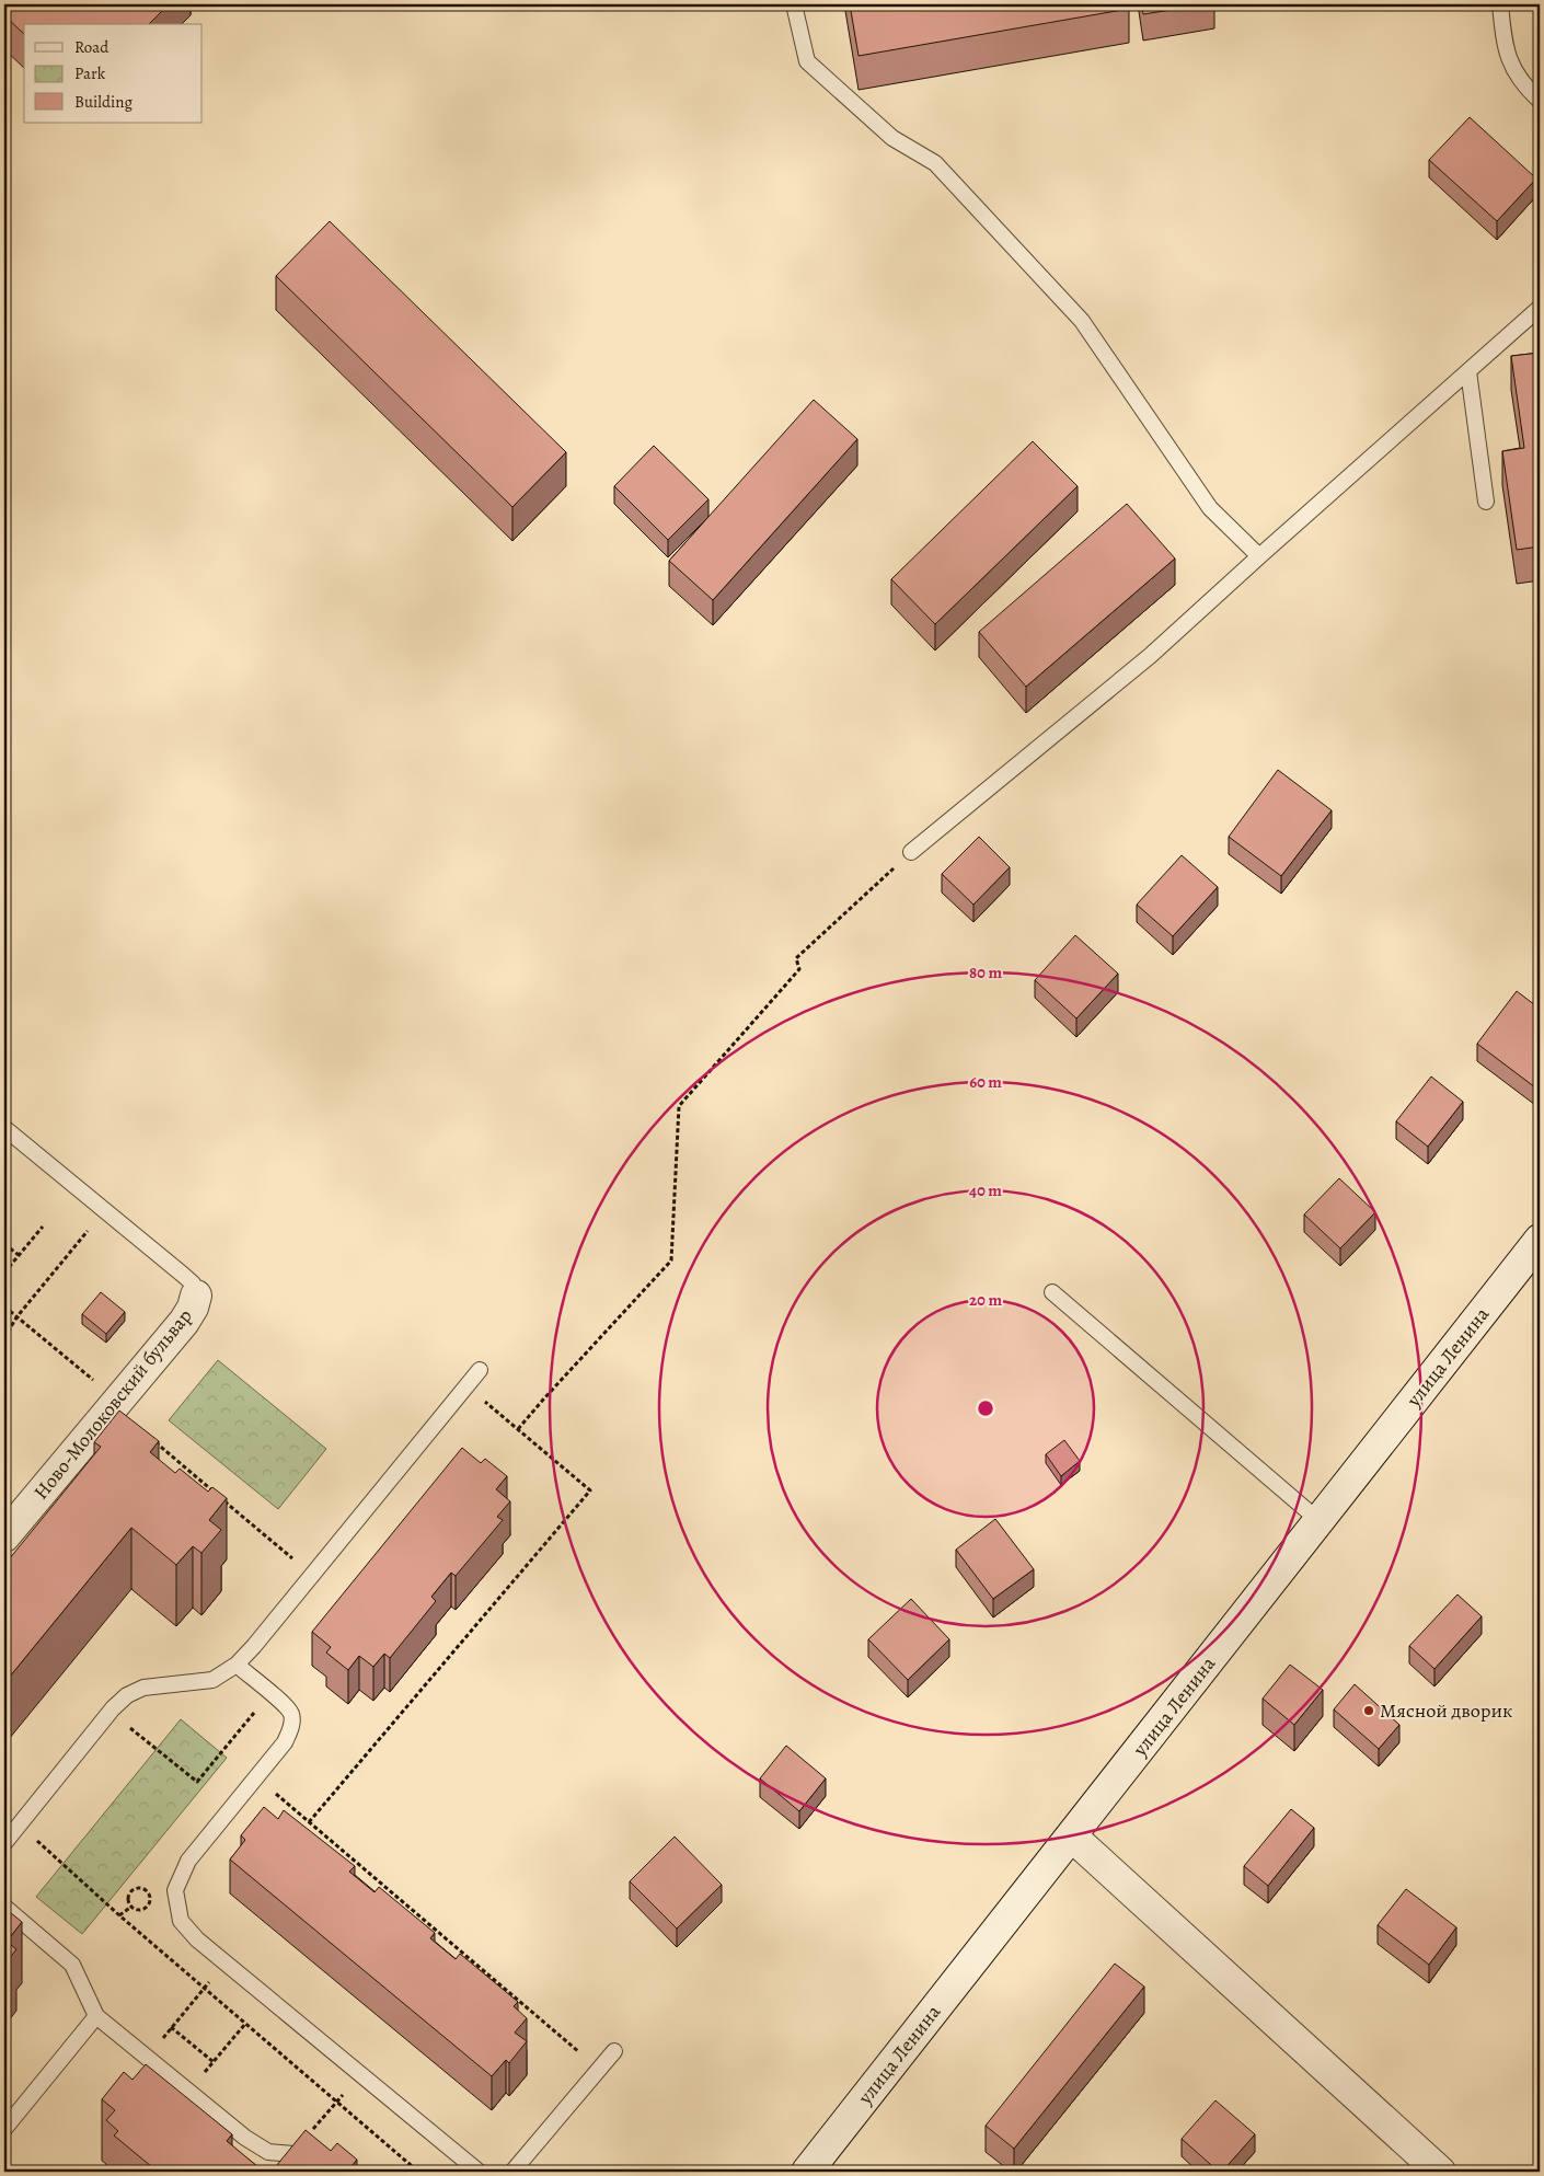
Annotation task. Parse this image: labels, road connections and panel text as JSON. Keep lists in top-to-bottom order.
{
  "streets": {
    "main road": ["улица Ленина", "Ново-Молоковский бульвар"]
  },
  "places": ["Мясной дворик"],
  "legend": ["Road", "Park", "Building"],
  "rings": [
    "80 m",
    "60 m",
    "40 m",
    "20 m"
  ]
}
